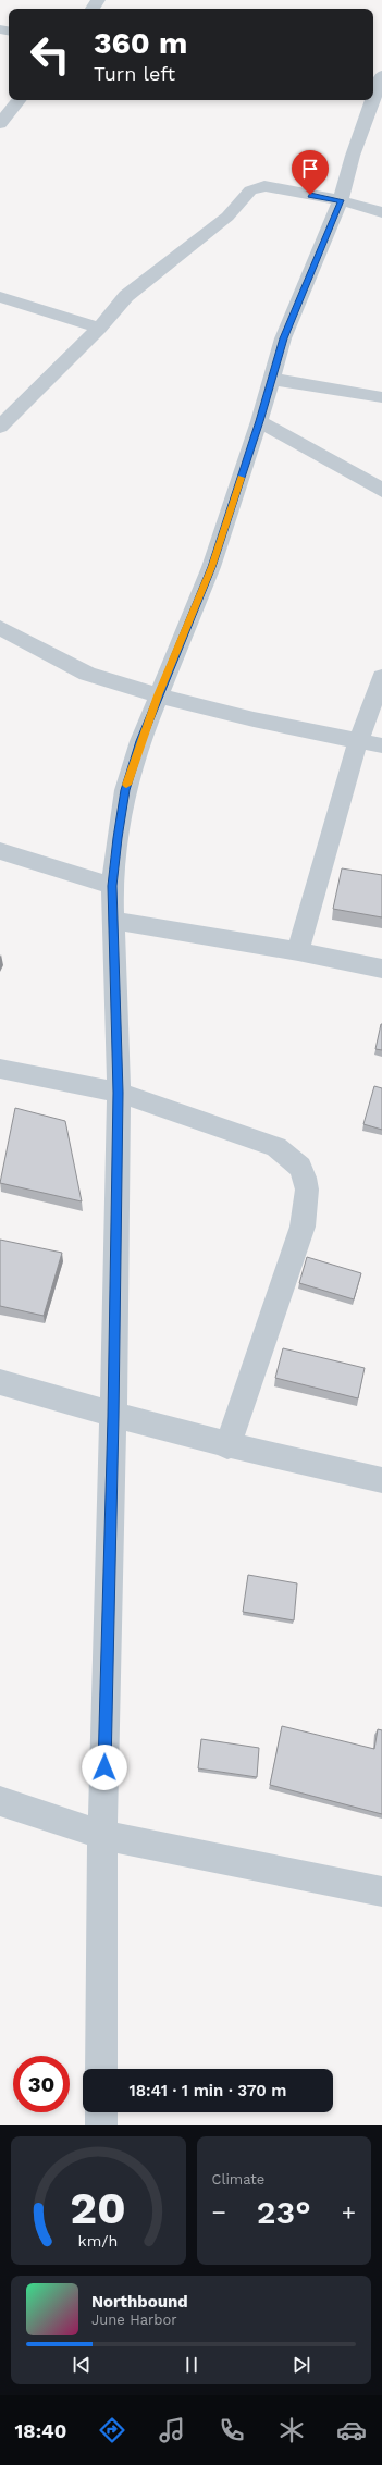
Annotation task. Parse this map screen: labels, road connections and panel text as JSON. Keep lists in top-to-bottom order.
{
  "page": {
    "turn": ["360 m", "Turn left"],
    "limit": "30",
    "trip": "18:41 · 1 min · 370 m",
    "tile": "Climate",
    "heat": ["−", "23°", "+"],
    "song": ["Northbound", "June Harbor"],
    "tabs": "18:40",
    "gauge": ["20", "km/h"]
  }
}
